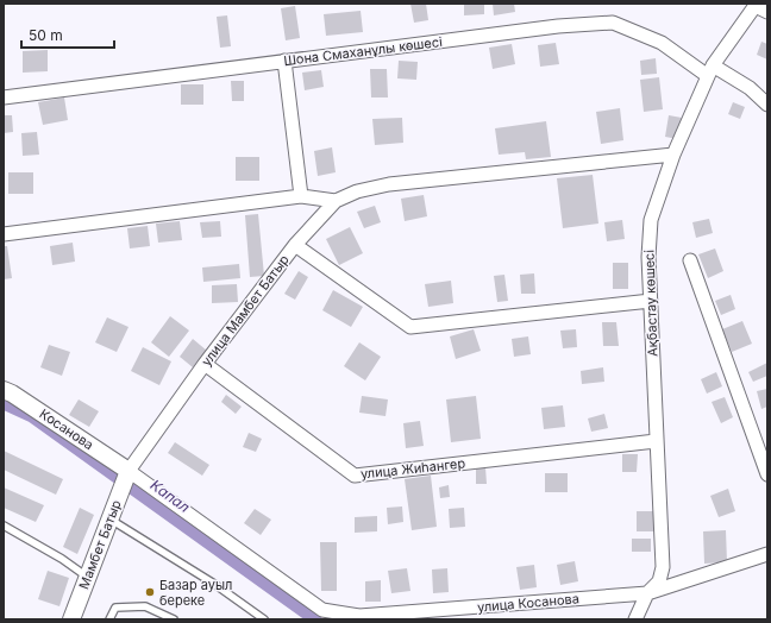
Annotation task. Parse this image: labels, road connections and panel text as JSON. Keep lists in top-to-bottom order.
{
  "streets": {
    "street": [
      "Шона Смаханұлы көшесі",
      "Ақбастау көшесі",
      "улица Мамбет Батыр",
      "Косанова",
      "улица Жиhангер",
      "Мамбет Батыр",
      "улица Косанова"
    ]
  },
  "crossings": [
    ["Шона Смаханұлы көшесі", "Ақбастау көшесі"],
    ["Ақбастау көшесі", "улица Мамбет Батыр"],
    ["Ақбастау көшесі", "улица Жиhангер"],
    ["Ақбастау көшесі", "улица Косанова"],
    ["улица Мамбет Батыр", "Косанова"],
    ["улица Мамбет Батыр", "улица Жиhангер"],
    ["улица Мамбет Батыр", "Мамбет Батыр"],
    ["улица Мамбет Батыр", "улица Косанова"],
    ["Косанова", "Мамбет Батыр"],
    ["Косанова", "улица Косанова"],
    ["Мамбет Батыр", "улица Косанова"]
  ],
  "water": ["Капал"],
  "places": ["Базар ауыл береке"],
  "scale_bar": "50 m"
}
